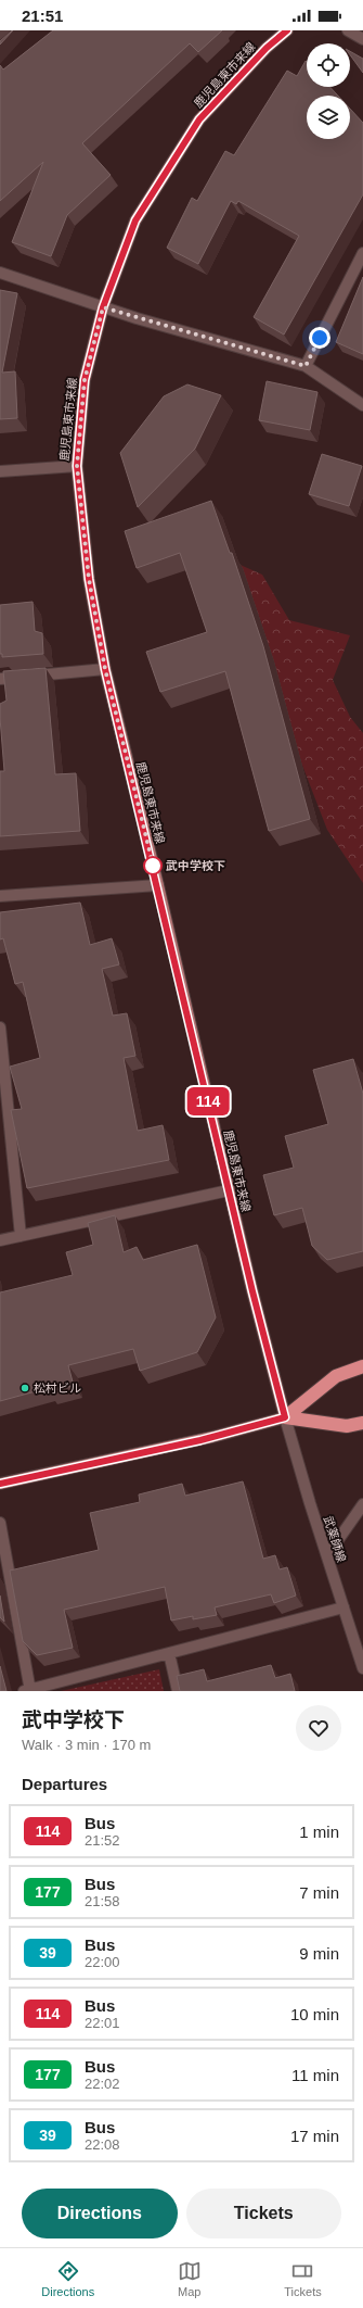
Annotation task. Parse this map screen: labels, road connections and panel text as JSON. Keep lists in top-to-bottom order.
{
  "streets": {
    "main road": ["鹿児島東市来線"],
    "street": ["武薬師線"]
  },
  "crossings": [
    ["鹿児島東市来線", "武薬師線"]
  ],
  "places": ["武中学校下", "松村ビル"],
  "lines": ["bus line 114"],
  "page": {
    "status": "21:51",
    "on_map": "114",
    "heading": [
      ["武中学校下", "Walk · 3 min · 170 m"],
      "Departures"
    ],
    "list": [
      {
        "mark": "114",
        "name": "Bus",
        "note": "21:52",
        "value": "1 min"
      },
      {
        "mark": "177",
        "name": "Bus",
        "note": "21:58",
        "value": "7 min"
      },
      {
        "mark": "39",
        "name": "Bus",
        "note": "22:00",
        "value": "9 min"
      },
      {
        "mark": "114",
        "name": "Bus",
        "note": "22:01",
        "value": "10 min"
      },
      {
        "mark": "177",
        "name": "Bus",
        "note": "22:02",
        "value": "11 min"
      },
      {
        "mark": "39",
        "name": "Bus",
        "note": "22:08",
        "value": "17 min"
      }
    ],
    "buttons": ["Directions", "Tickets"],
    "tabs": ["Directions", "Map", "Tickets"]
  }
}
